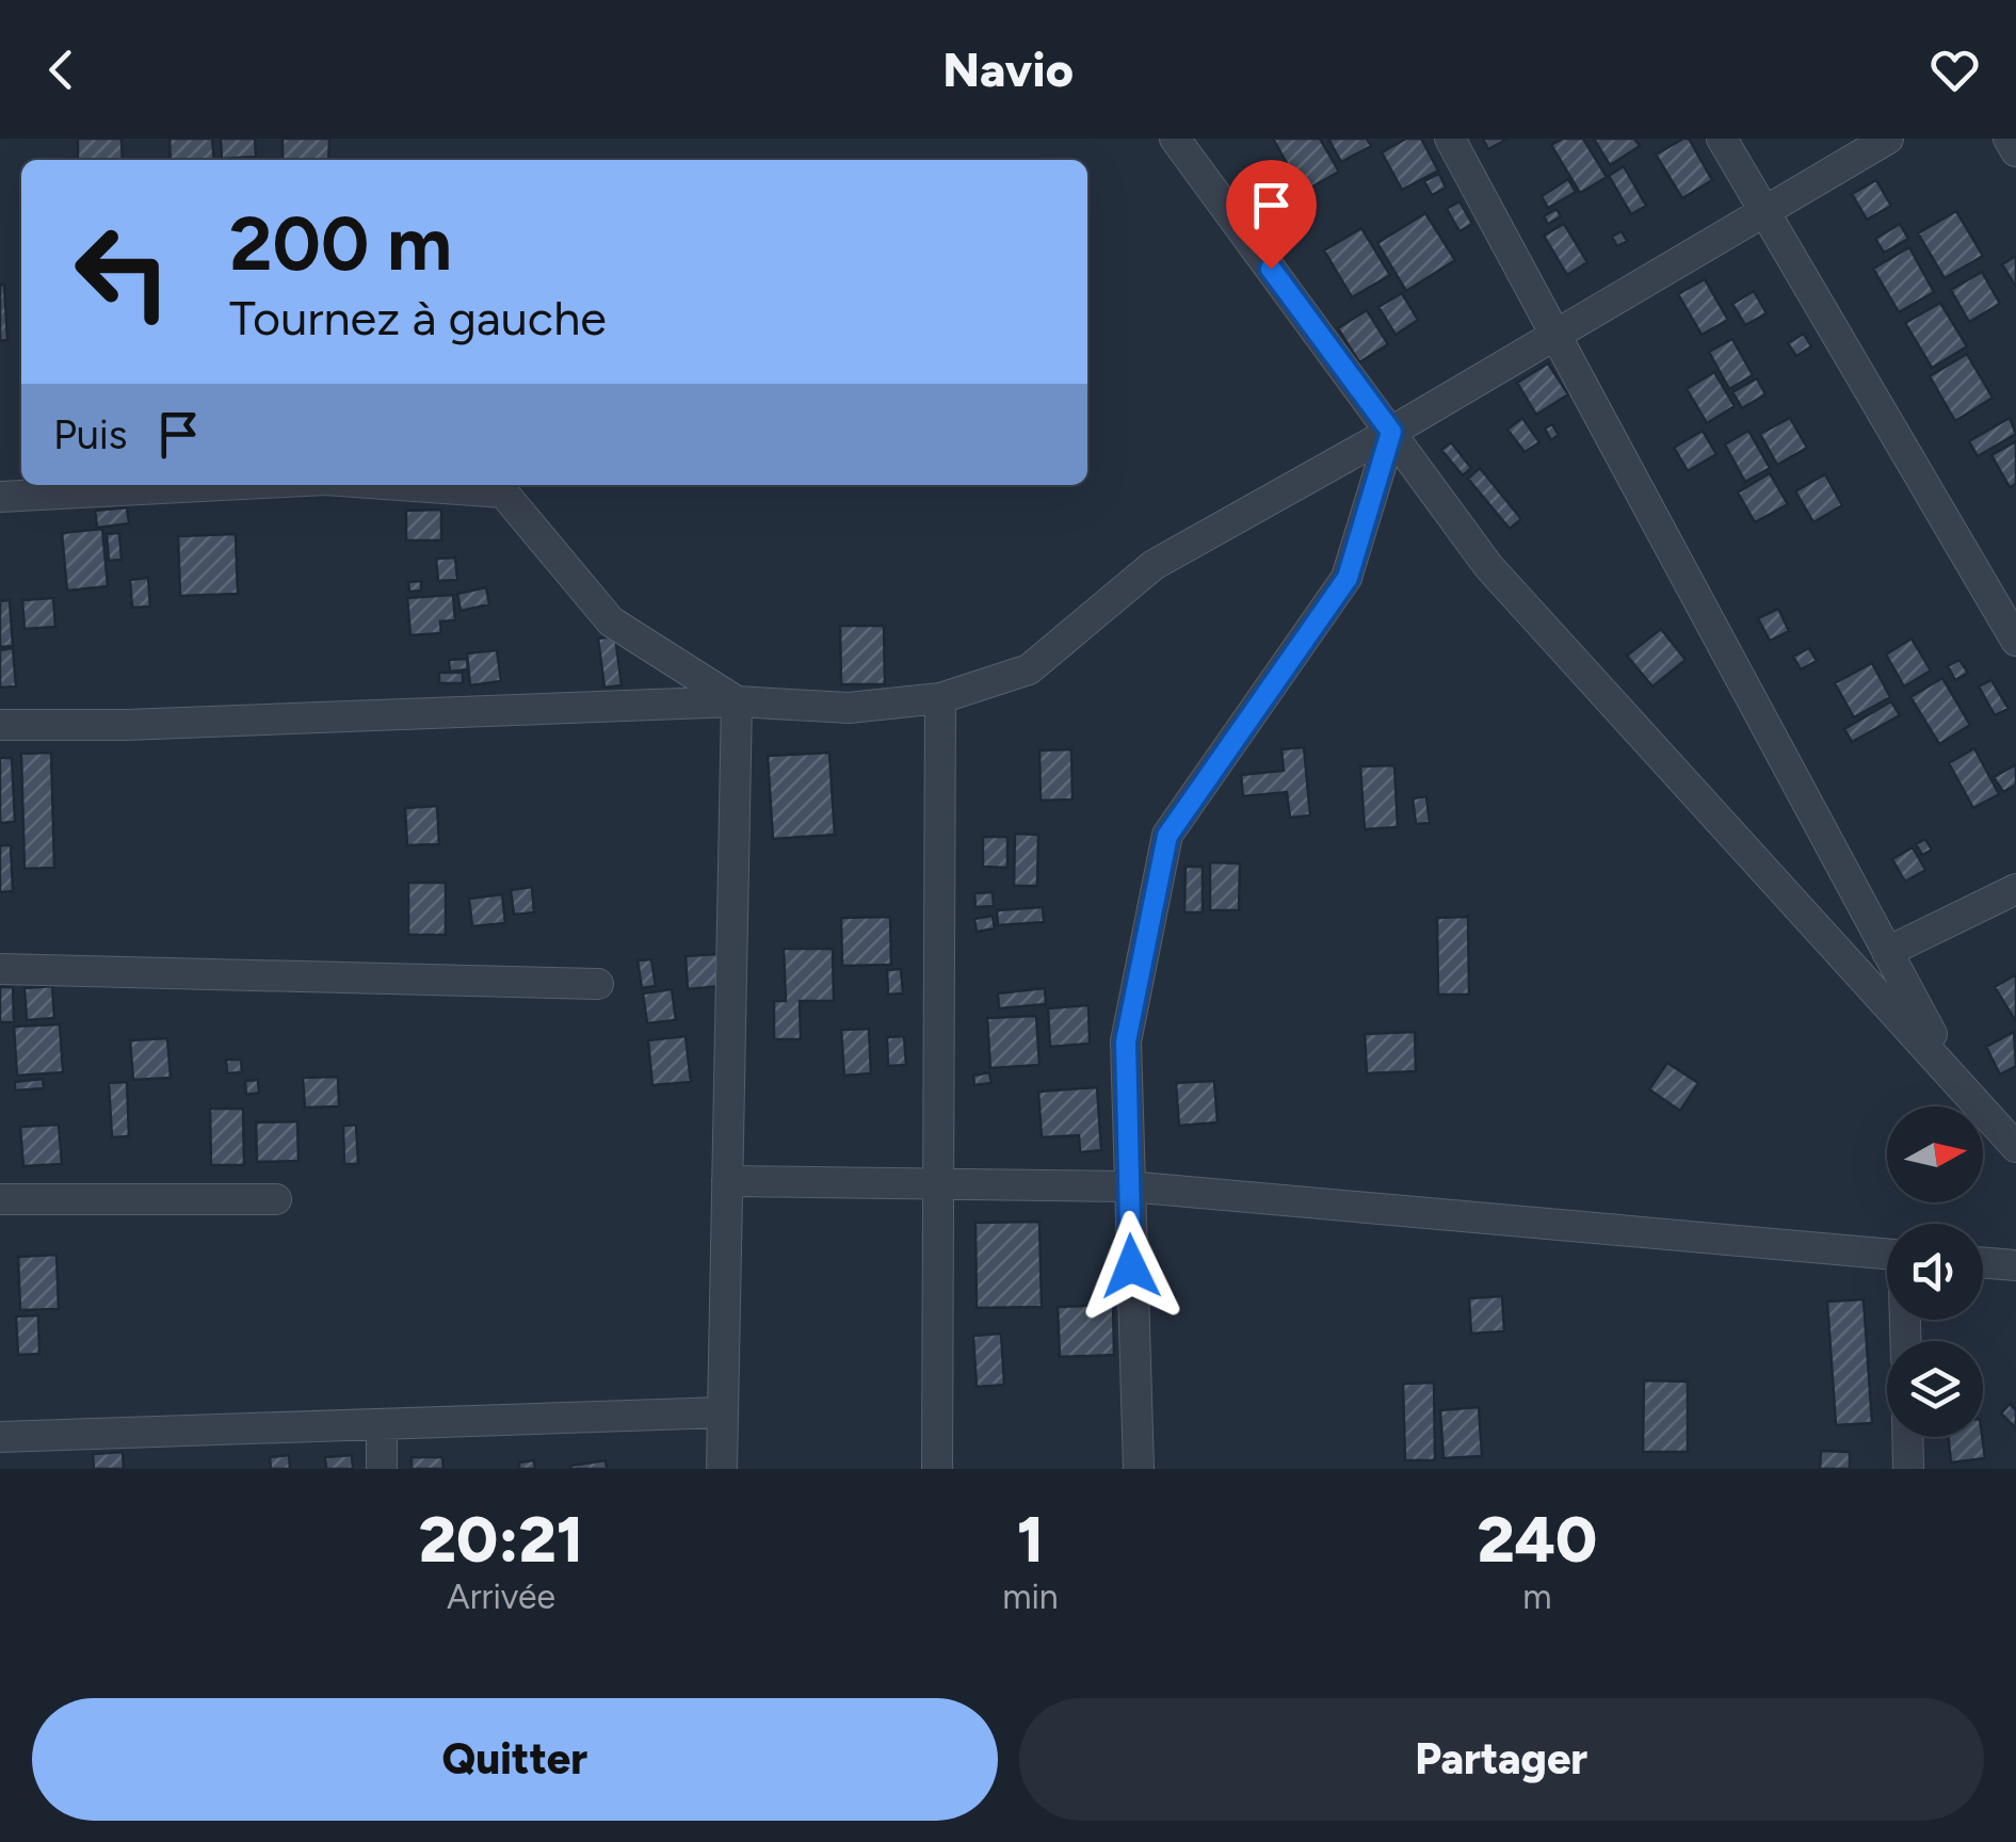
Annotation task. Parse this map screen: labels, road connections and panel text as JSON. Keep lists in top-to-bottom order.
{
  "north": "right",
  "page": {
    "header": "Navio",
    "turn": ["200 m", "Tournez à gauche"],
    "then": "Puis",
    "eta": [
      "20:21",
      "Arrivée",
      "1",
      "min",
      "240",
      "m"
    ],
    "buttons": ["Quitter", "Partager"]
  }
}
